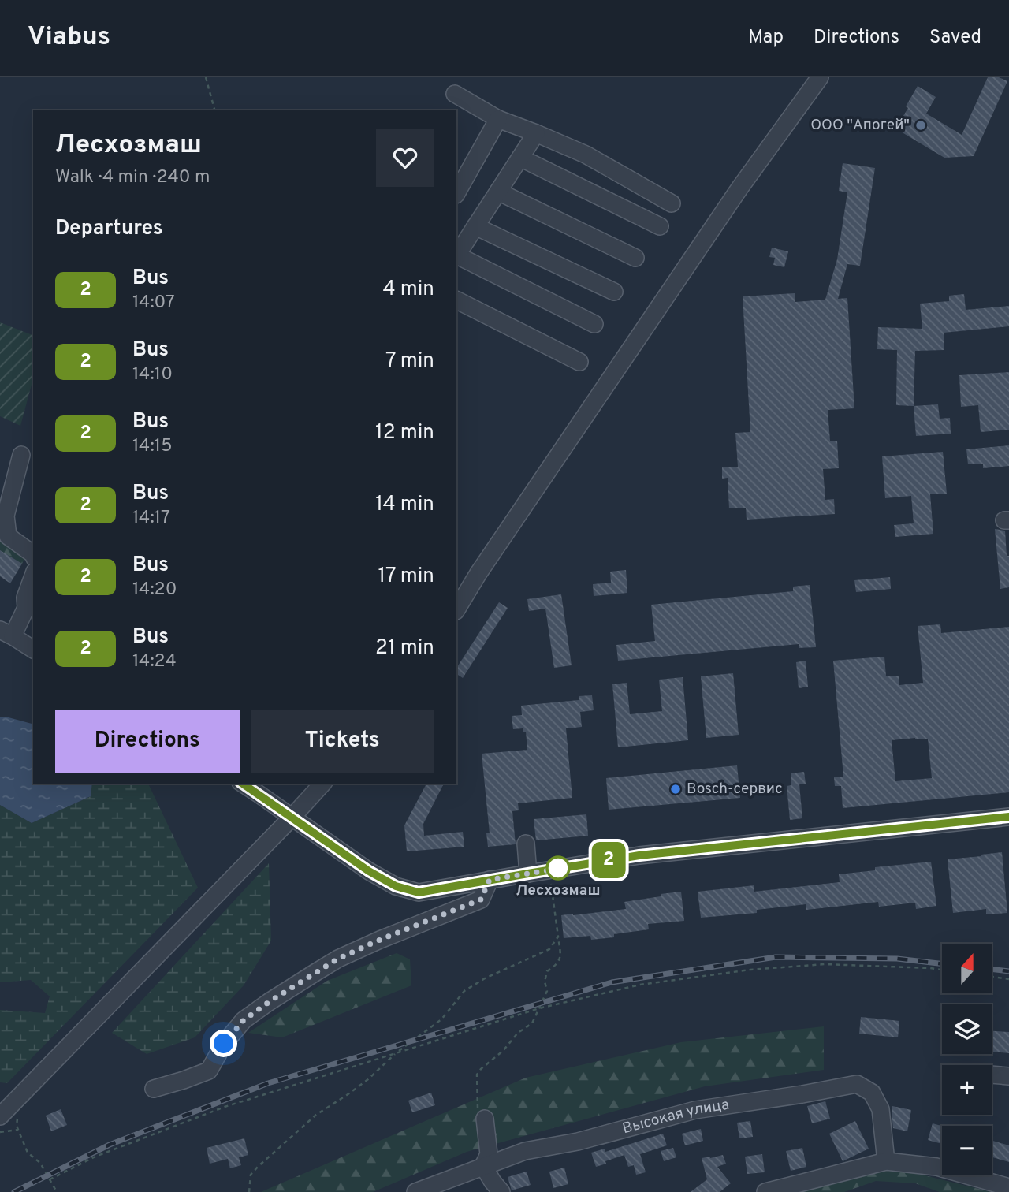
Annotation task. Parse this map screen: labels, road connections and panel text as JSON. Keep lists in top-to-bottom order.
{
  "streets": {
    "street": ["Высокая улица"]
  },
  "places": ["ООО \"Апогей\"", "Bosch-сервис", "Лесхозмаш"],
  "lines": ["bus line 2"],
  "north": "top",
  "page": {
    "header": "Viabus",
    "nav": ["Map", "Directions", "Saved"],
    "on_map": "2",
    "heading": [
      ["Лесхозмаш", "Walk · 4 min · 240 m"],
      "Departures"
    ],
    "list": [
      {
        "mark": "2",
        "name": "Bus",
        "note": "14:07",
        "value": "4 min"
      },
      {
        "mark": "2",
        "name": "Bus",
        "note": "14:10",
        "value": "7 min"
      },
      {
        "mark": "2",
        "name": "Bus",
        "note": "14:15",
        "value": "12 min"
      },
      {
        "mark": "2",
        "name": "Bus",
        "note": "14:17",
        "value": "14 min"
      },
      {
        "mark": "2",
        "name": "Bus",
        "note": "14:20",
        "value": "17 min"
      },
      {
        "mark": "2",
        "name": "Bus",
        "note": "14:24",
        "value": "21 min"
      }
    ],
    "buttons": ["Directions", "Tickets"],
    "map_buttons": ["+", "−"]
  }
}
